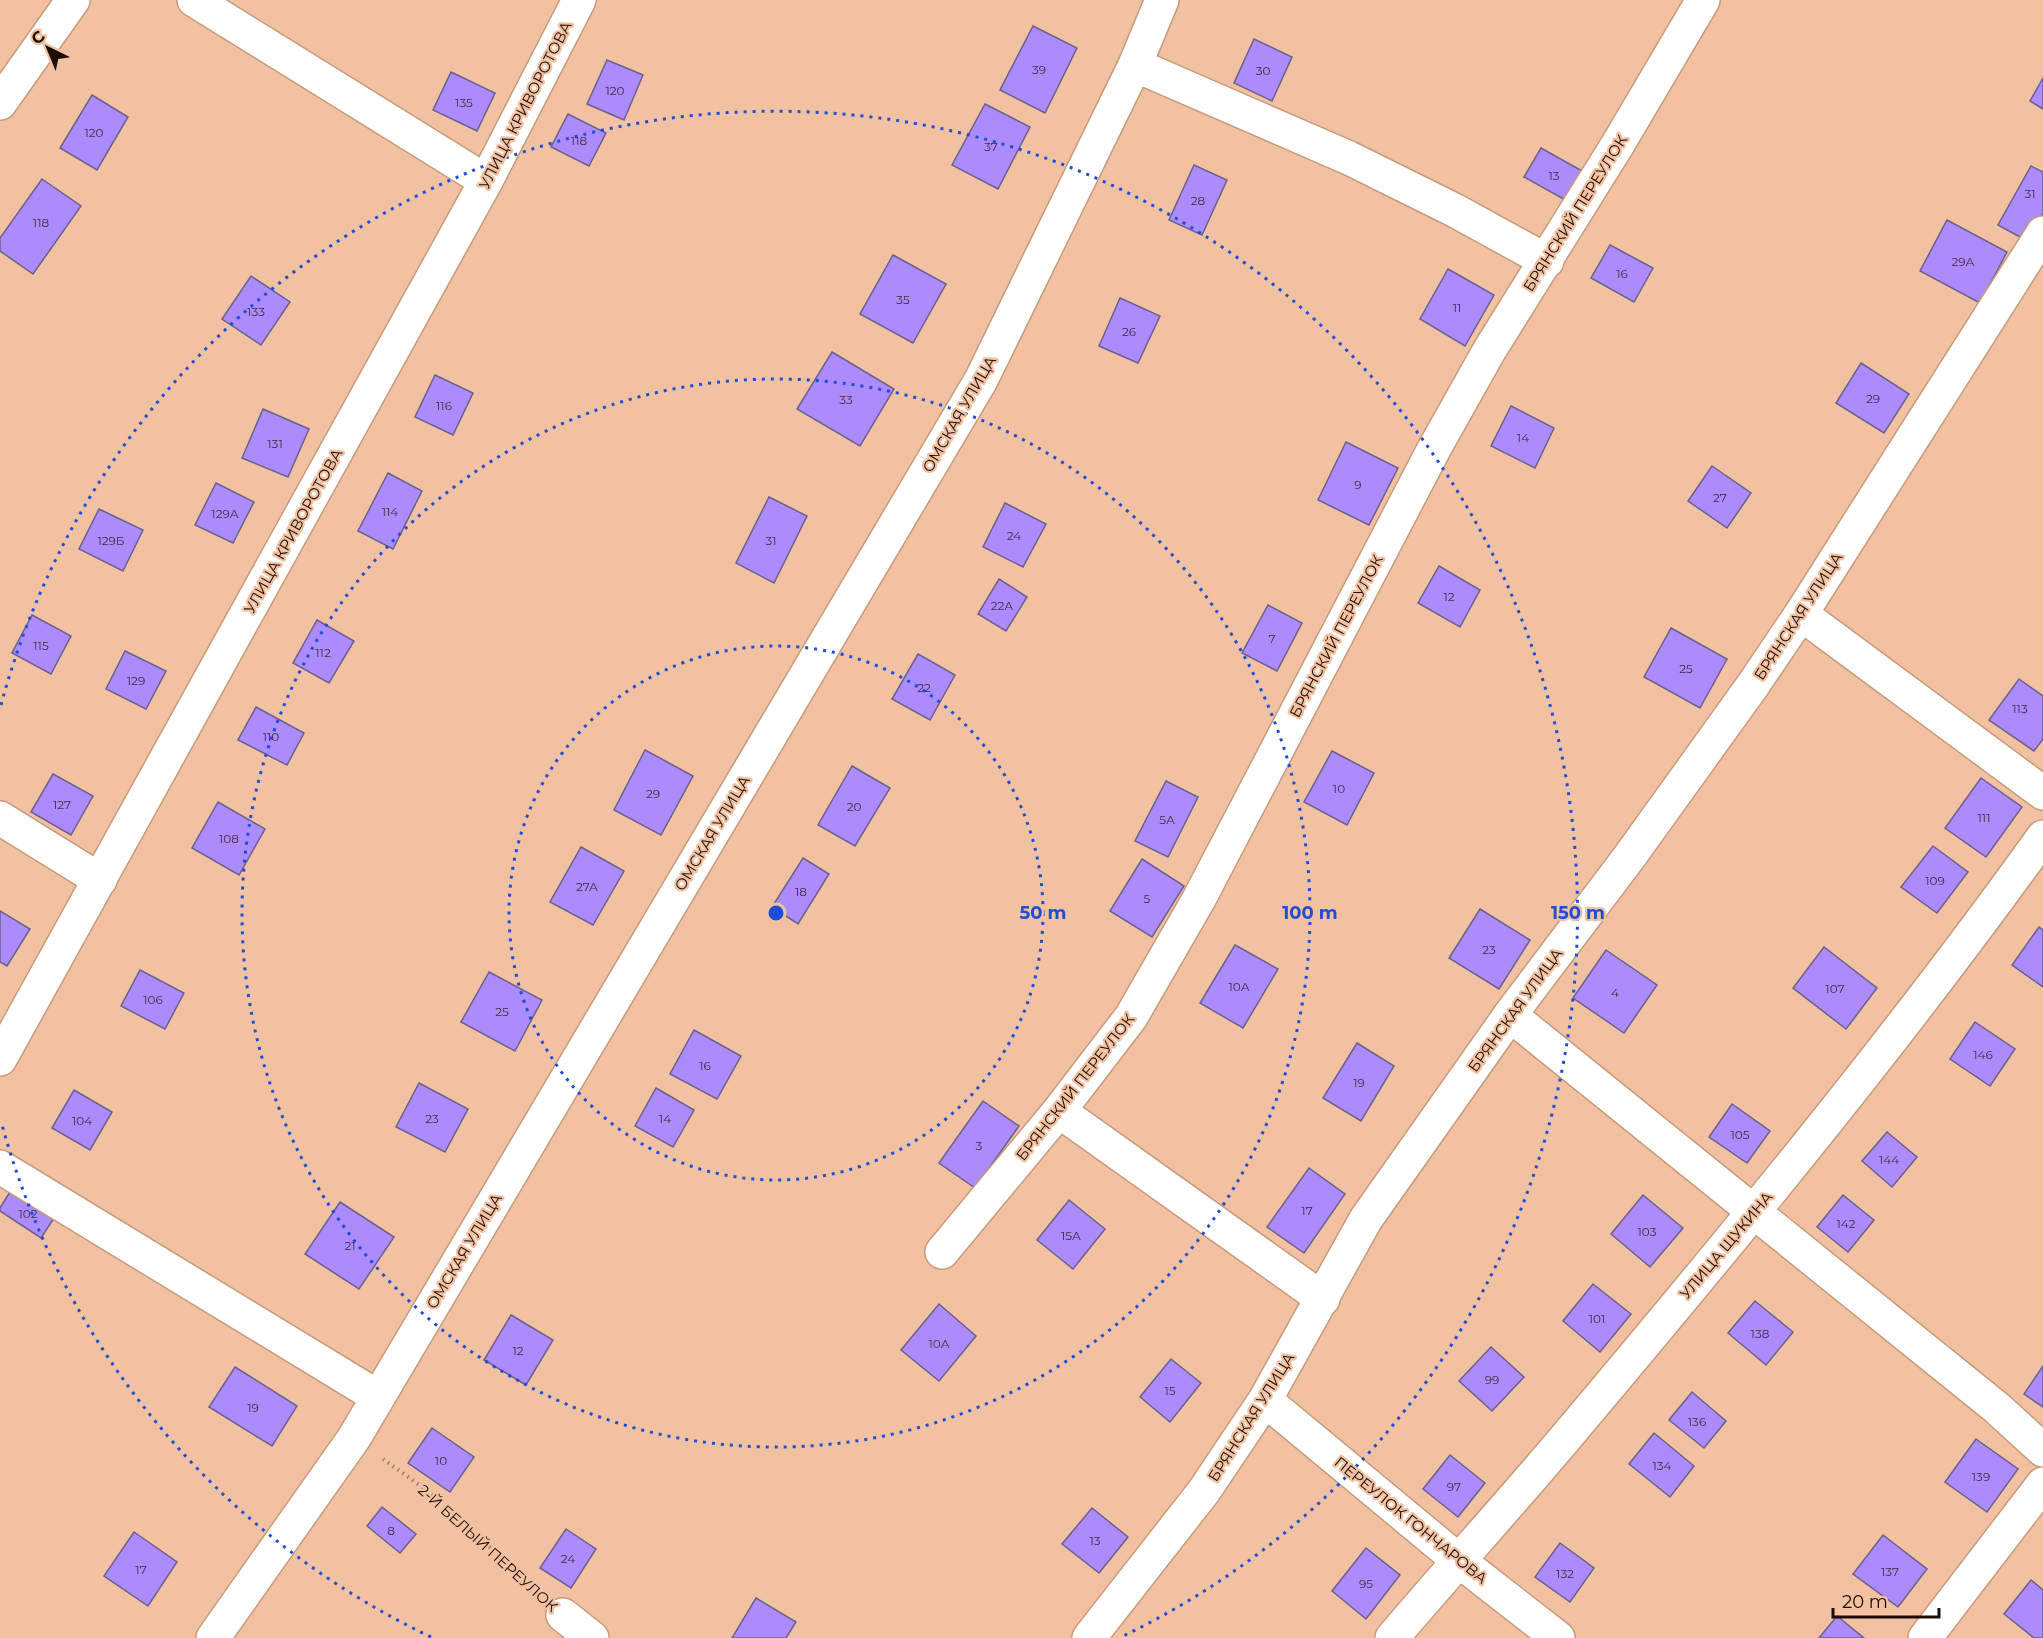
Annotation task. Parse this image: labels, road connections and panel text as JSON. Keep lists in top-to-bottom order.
{
  "streets": {
    "street": [
      "УЛИЦА КРИВОРОТОВА",
      "БРЯНСКИЙ ПЕРЕУЛОК",
      "ОМСКАЯ УЛИЦА",
      "БРЯНСКАЯ УЛИЦА",
      "УЛИЦА ЩУКИНА",
      "ПЕРЕУЛОК ГОНЧАРОВА",
      "2-Й БЕЛЫЙ ПЕРЕУЛОК"
    ]
  },
  "crossings": [
    ["ОМСКАЯ УЛИЦА", "2-Й БЕЛЫЙ ПЕРЕУЛОК"],
    ["БРЯНСКАЯ УЛИЦА", "ПЕРЕУЛОК ГОНЧАРОВА"],
    ["УЛИЦА ЩУКИНА", "ПЕРЕУЛОК ГОНЧАРОВА"]
  ],
  "house_numbers": [
    "39",
    "30",
    "120",
    "135",
    "120",
    "118",
    "37",
    "13",
    "31",
    "28",
    "118",
    "29А",
    "16",
    "35",
    "11",
    "133",
    "26",
    "29",
    "33",
    "116",
    "14",
    "131",
    "9",
    "27",
    "114",
    "129А",
    "24",
    "129Б",
    "31",
    "12",
    "22А",
    "7",
    "115",
    "112",
    "25",
    "129",
    "22",
    "113",
    "110",
    "10",
    "29",
    "127",
    "20",
    "111",
    "5А",
    "108",
    "109",
    "27А",
    "18",
    "5",
    "23",
    "10А",
    "107",
    "4",
    "106",
    "25",
    "146",
    "16",
    "19",
    "23",
    "14",
    "104",
    "105",
    "3",
    "144",
    "17",
    "102",
    "142",
    "103",
    "15А",
    "21",
    "101",
    "138",
    "10А",
    "12",
    "99",
    "15",
    "19",
    "136",
    "10",
    "134",
    "139",
    "97",
    "8",
    "13",
    "24",
    "17",
    "137",
    "132",
    "95"
  ],
  "scale_bar": "20 m",
  "north": "top left",
  "rings": ["50 m", "100 m", "150 m"]
}
